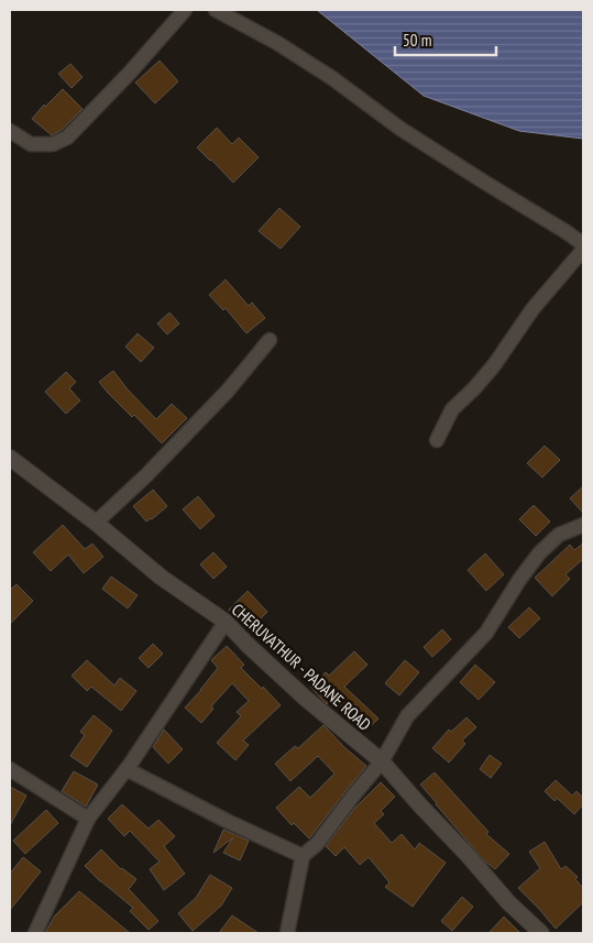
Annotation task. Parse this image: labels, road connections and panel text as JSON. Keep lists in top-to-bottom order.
{
  "streets": {
    "main road": ["CHERUVATHUR - PADANE ROAD"]
  },
  "scale_bar": "50 m"
}
